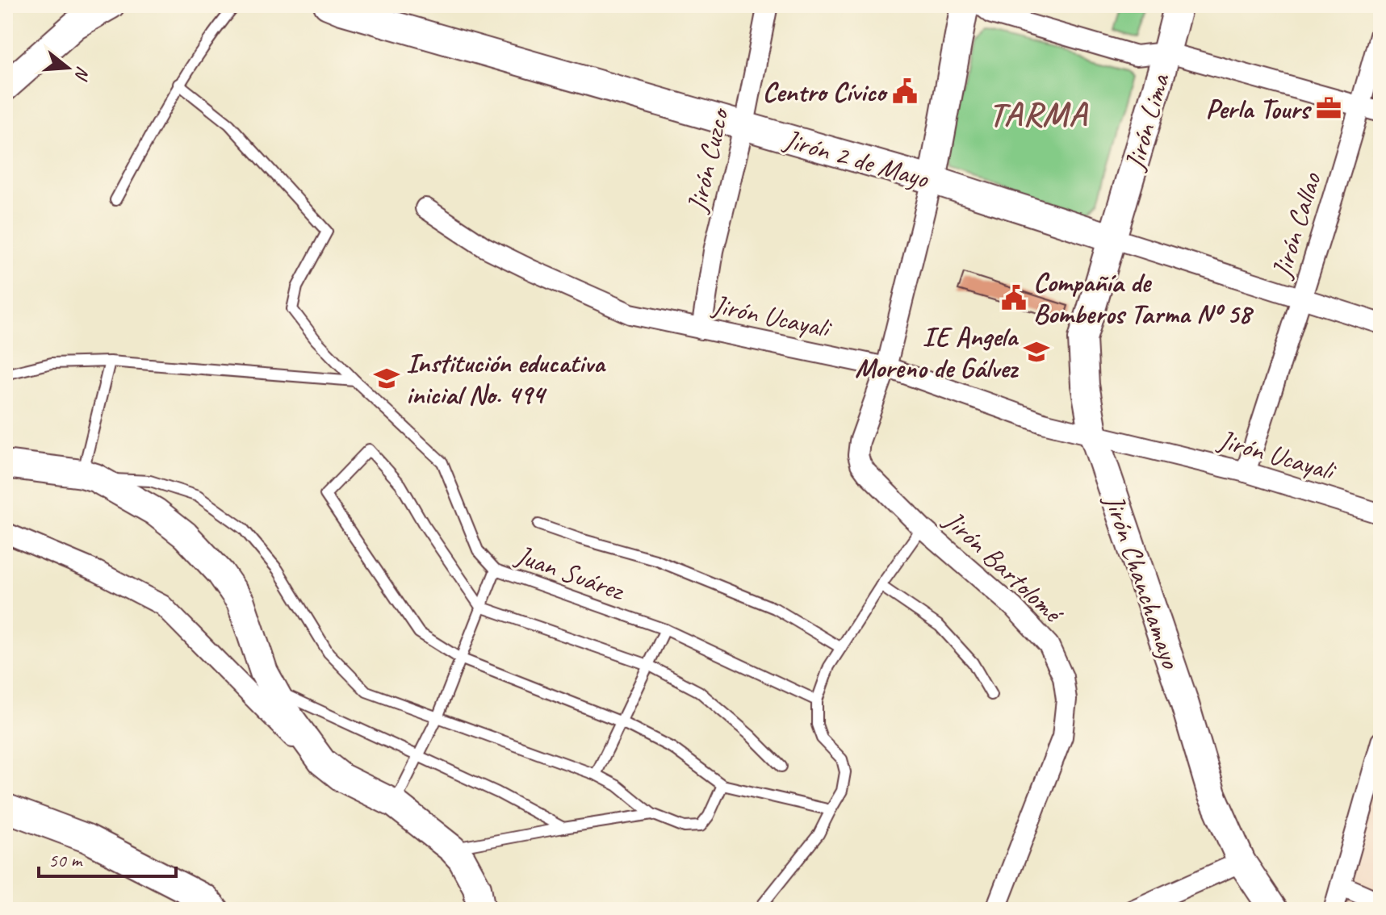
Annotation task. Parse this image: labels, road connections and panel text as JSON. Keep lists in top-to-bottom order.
{
  "streets": {
    "street": [
      "Jirón Lima",
      "Jirón 2 de Mayo",
      "Jirón Cuzco",
      "Jirón Callao",
      "Jirón Ucayali",
      "Jirón Bartolomé",
      "Jirón Chanchamayo"
    ],
    "lane": ["Juan Suárez"]
  },
  "crossings": [
    ["Jirón Lima", "Jirón 2 de Mayo"],
    ["Jirón Lima", "Jirón Chanchamayo"],
    ["Jirón 2 de Mayo", "Jirón Cuzco"],
    ["Jirón 2 de Mayo", "Jirón Callao"],
    ["Jirón 2 de Mayo", "Jirón Chanchamayo"],
    ["Jirón Cuzco", "Jirón Ucayali"],
    ["Jirón Callao", "Jirón Ucayali"],
    ["Jirón Ucayali", "Jirón Bartolomé"],
    ["Jirón Ucayali", "Jirón Chanchamayo"]
  ],
  "districts": ["TARMA"],
  "places": {
    "public building": ["Centro Cívico", "Compañía de Bomberos Tarma Nº 58"],
    "office": ["Perla Tours"],
    "school or university": ["IE Angela Moreno de Gálvez", "Institución educativa inicial No. 494"]
  },
  "scale_bar": "50 m",
  "north": "right"
}
